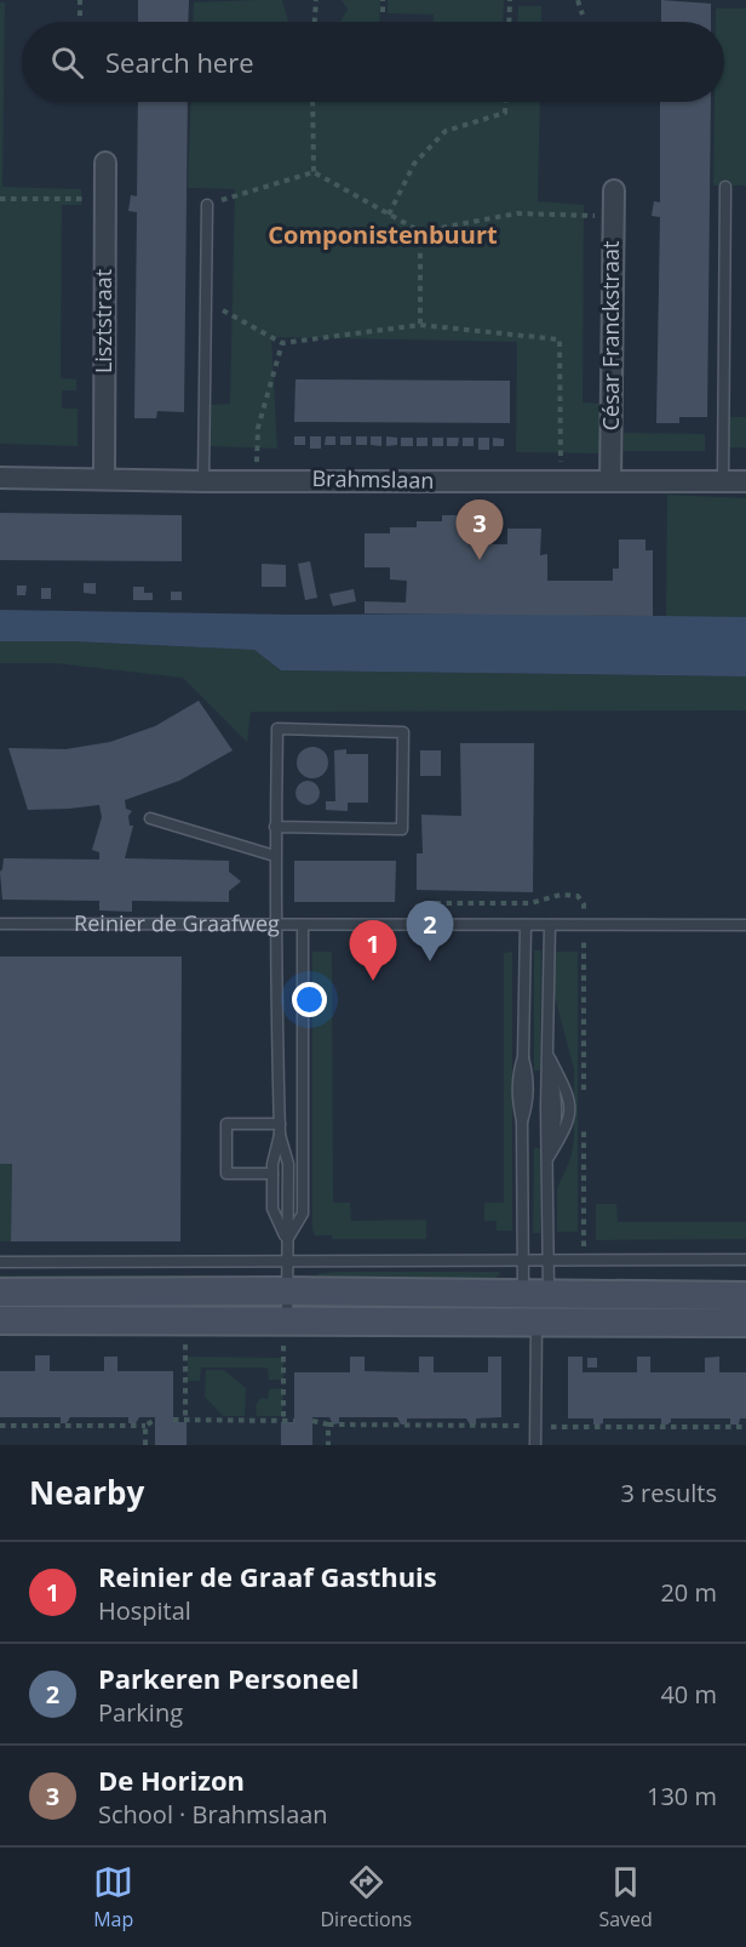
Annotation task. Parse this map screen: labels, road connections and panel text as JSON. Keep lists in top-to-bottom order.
{
  "streets": {
    "street": ["Lisztstraat", "César Franckstraat", "Brahmslaan"],
    "lane": ["Reinier de Graafweg"]
  },
  "crossings": [
    ["Lisztstraat", "Brahmslaan"],
    ["César Franckstraat", "Brahmslaan"]
  ],
  "districts": ["Componistenbuurt"],
  "page": {
    "search": "Search here",
    "pins": ["3", "2", "1"],
    "heading": ["Nearby", "3 results"],
    "list": [
      {
        "mark": "1",
        "name": "Reinier de Graaf Gasthuis",
        "note": "Hospital",
        "value": "20 m"
      },
      {
        "mark": "2",
        "name": "Parkeren Personeel",
        "note": "Parking",
        "value": "40 m"
      },
      {
        "mark": "3",
        "name": "De Horizon",
        "note": "School · Brahmslaan",
        "value": "130 m"
      }
    ],
    "nav": ["Map", "Directions", "Saved"]
  }
}
